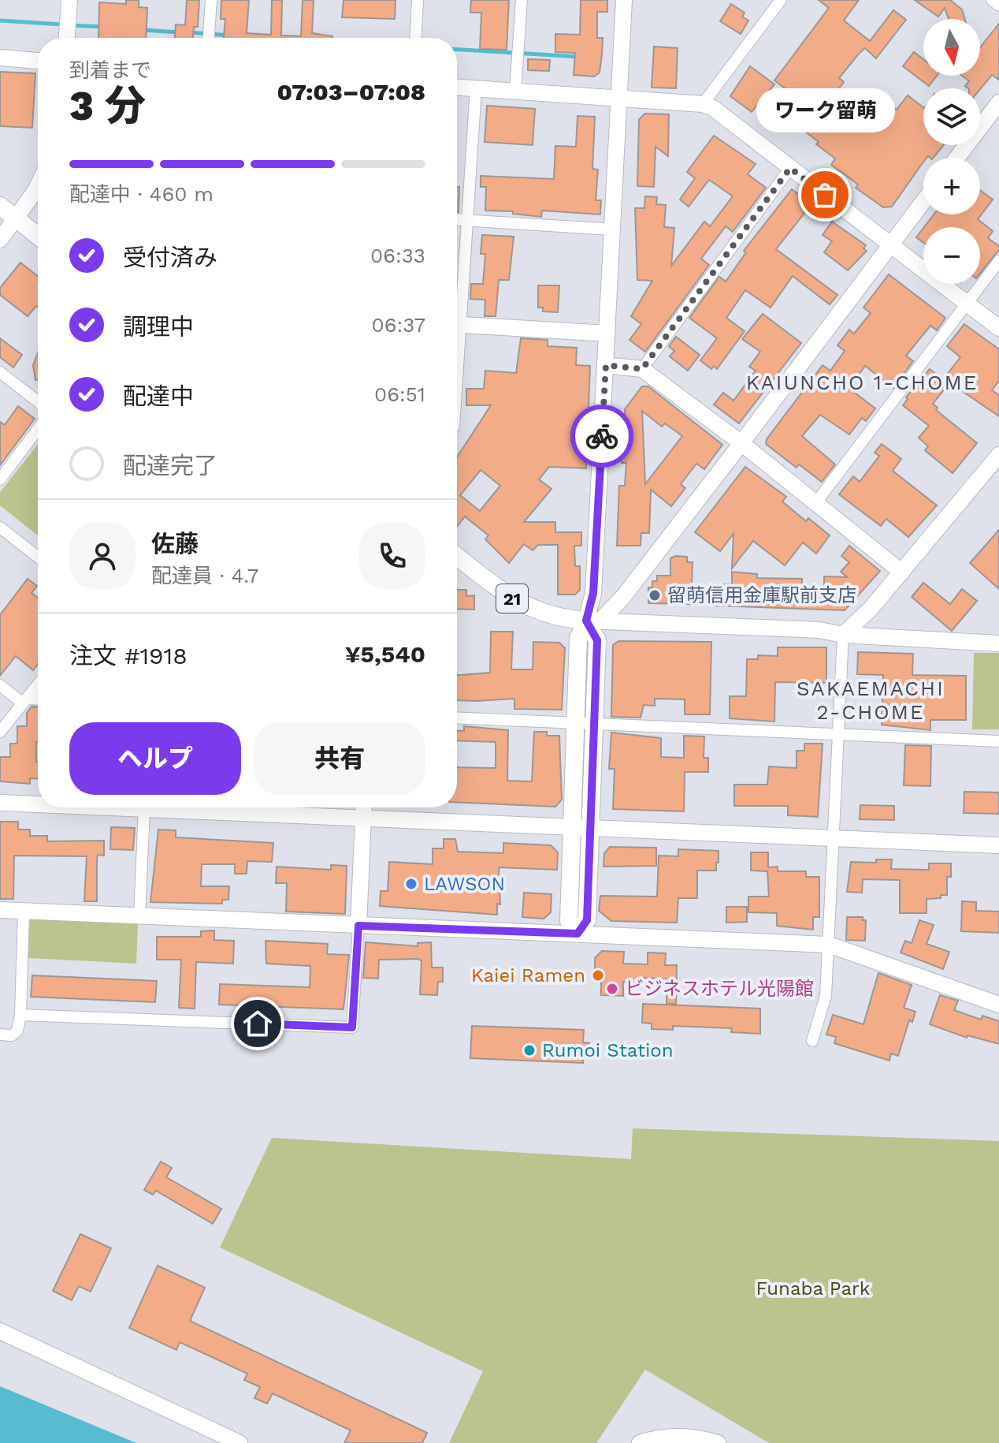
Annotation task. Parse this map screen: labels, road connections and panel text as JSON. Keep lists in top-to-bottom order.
{
  "streets": {
    "main road": ["21"]
  },
  "districts": ["KAIUNCHO 1-CHOME", "SAKAEMACHI 2-CHOME"],
  "parks": ["Funaba Park"],
  "places": [
    "ワーク留萌",
    "留萌信用金庫駅前支店",
    "LAWSON",
    "Kaiei Ramen",
    "ビジネスホテル光陽館",
    "Rumoi Station"
  ],
  "north": "bottom",
  "page": {
    "map_buttons": ["+", "−"],
    "heading": ["3 分", "到着まで", "07:03–07:08"],
    "panel": [
      "佐藤",
      "配達員 · 4.7",
      "注文 #1918",
      "¥5,540"
    ],
    "bubble": "ワーク留萌",
    "bar": "配達中 · 460 m",
    "list": [
      ["受付済み", "06:33"],
      ["調理中", "06:37"],
      ["配達中", "06:51"],
      "配達完了"
    ],
    "buttons": ["ヘルプ", "共有"]
  }
}
